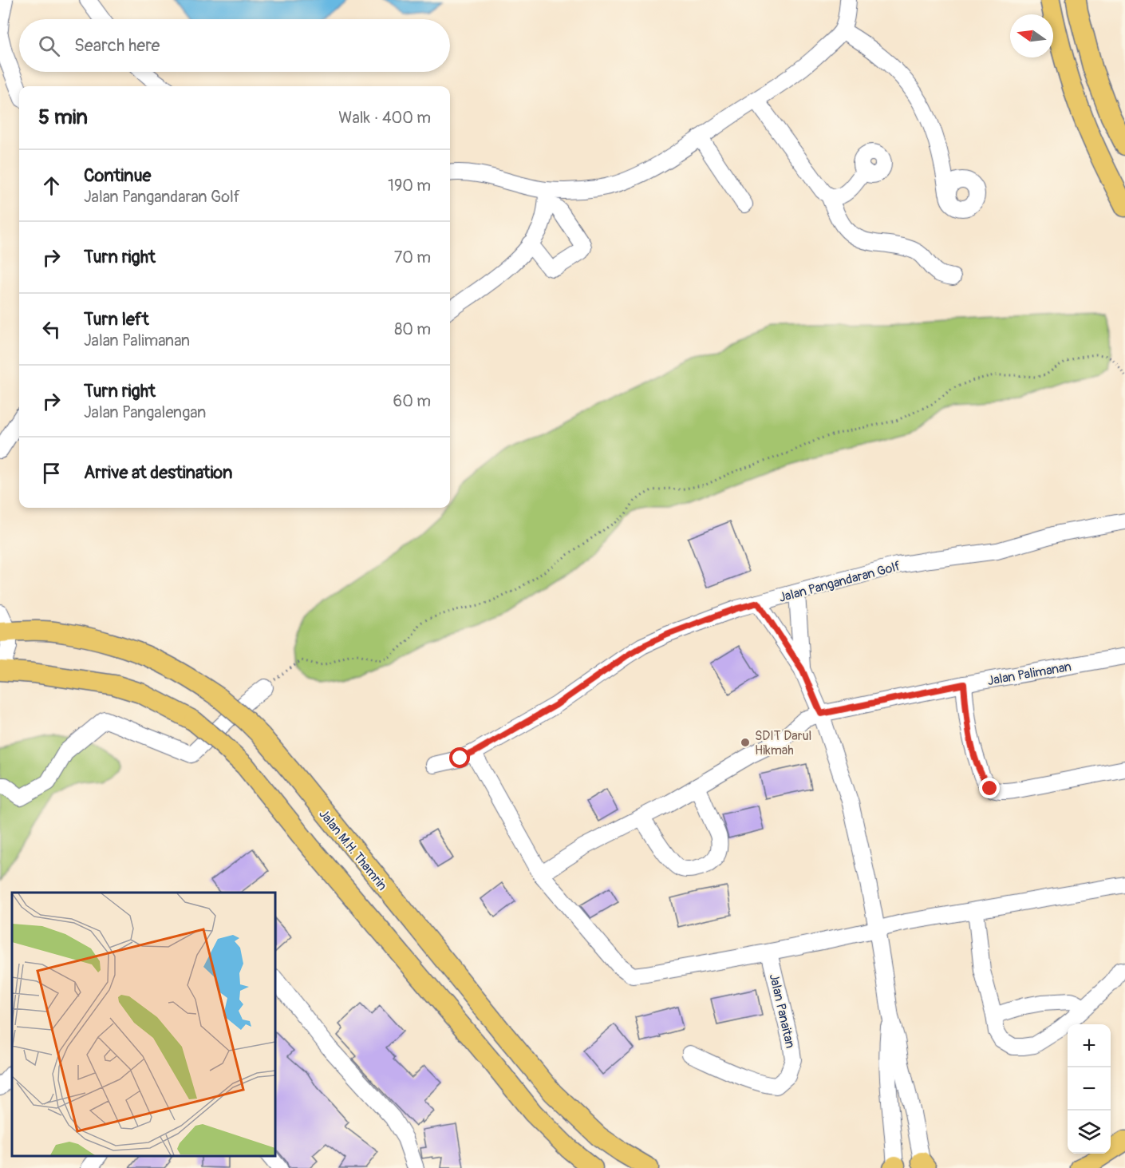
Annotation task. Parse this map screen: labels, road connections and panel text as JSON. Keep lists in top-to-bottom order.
{
  "streets": {
    "main road": ["Jalan M.H. Thamrin"],
    "street": ["Jalan Pangandaran Golf", "Jalan Palimanan", "Jalan Panaitan"]
  },
  "places": ["SDIT Darul Hikmah"],
  "north": "left",
  "page": {
    "search": "Search here",
    "heading": ["5 min", "Walk · 400 m"],
    "list": [
      ["Continue", "Jalan Pangandaran Golf", "190 m"],
      ["Turn right", "70 m"],
      ["Turn left", "Jalan Palimanan", "80 m"],
      ["Turn right", "Jalan Pangalengan", "60 m"],
      "Arrive at destination"
    ],
    "map_buttons": ["+", "−"]
  }
}
